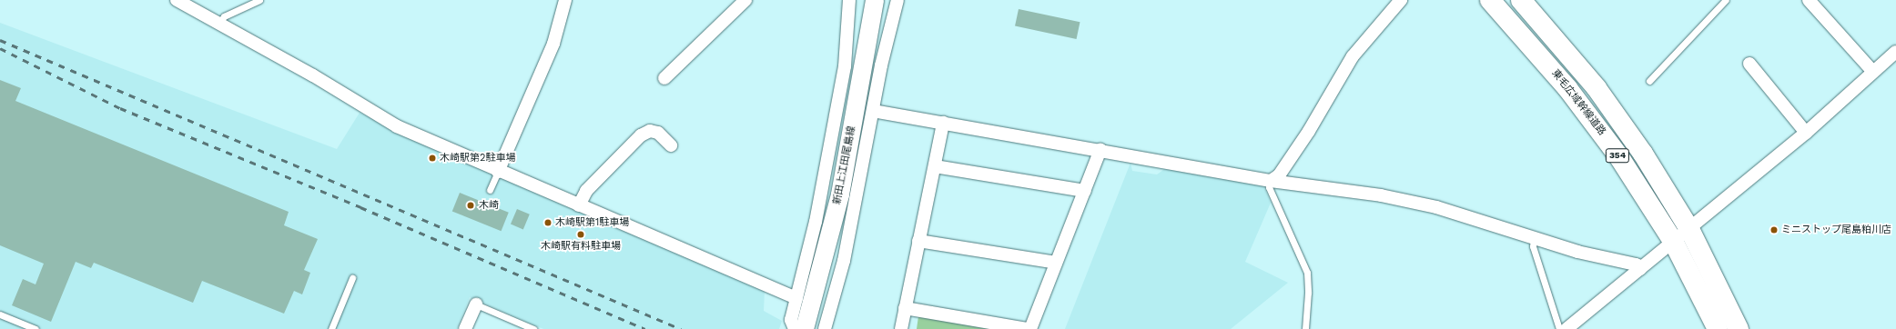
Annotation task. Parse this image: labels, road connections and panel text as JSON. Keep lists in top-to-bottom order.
{
  "streets": {
    "highway": ["東毛広域幹線道路", "354"],
    "main road": ["新田上江田尾島線"]
  },
  "places": [
    "木崎駅第2駐車場",
    "木崎",
    "木崎駅第1駐車場",
    "ミニストップ尾島粕川店",
    "木崎駅有料駐車場"
  ]
}
